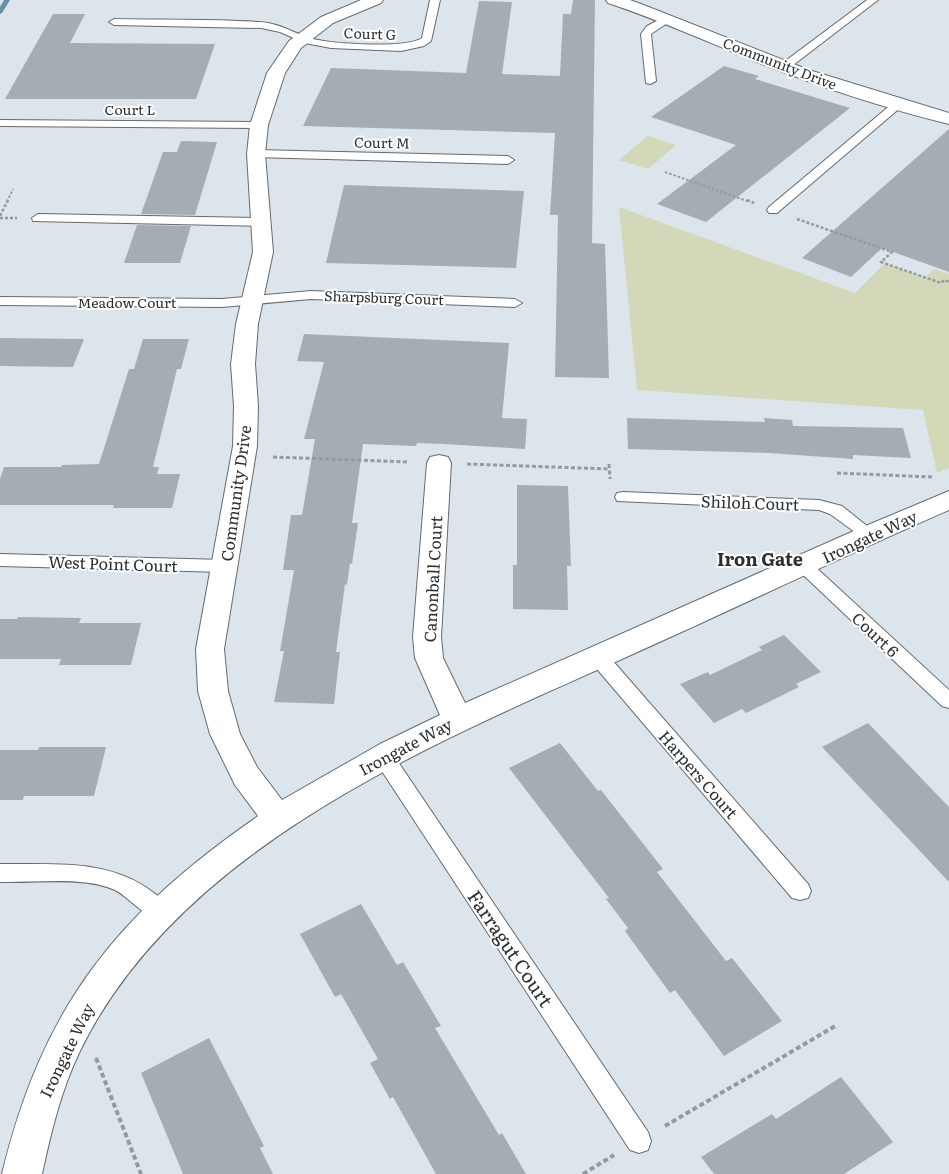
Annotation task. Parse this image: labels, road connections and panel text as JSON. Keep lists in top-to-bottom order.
{
  "streets": {
    "street": ["Community Drive", "Irongate Way", "Canonball Court"],
    "lane": [
      "Court G",
      "Court L",
      "Court M",
      "Sharpsburg Court",
      "Meadow Court",
      "Shiloh Court",
      "West Point Court",
      "Court 6",
      "Harpers Court",
      "Farragut Court"
    ]
  },
  "crossings": [
    ["Court G", "Community Drive"],
    ["Community Drive", "Court L"],
    ["Community Drive", "Court M"],
    ["Community Drive", "Sharpsburg Court"],
    ["Community Drive", "Meadow Court"],
    ["Community Drive", "Irongate Way"],
    ["Community Drive", "West Point Court"],
    ["Sharpsburg Court", "Meadow Court"],
    ["Shiloh Court", "Irongate Way"],
    ["Irongate Way", "Canonball Court"],
    ["Irongate Way", "Court 6"],
    ["Irongate Way", "Harpers Court"],
    ["Irongate Way", "Farragut Court"]
  ],
  "districts": ["Iron Gate"]
}
